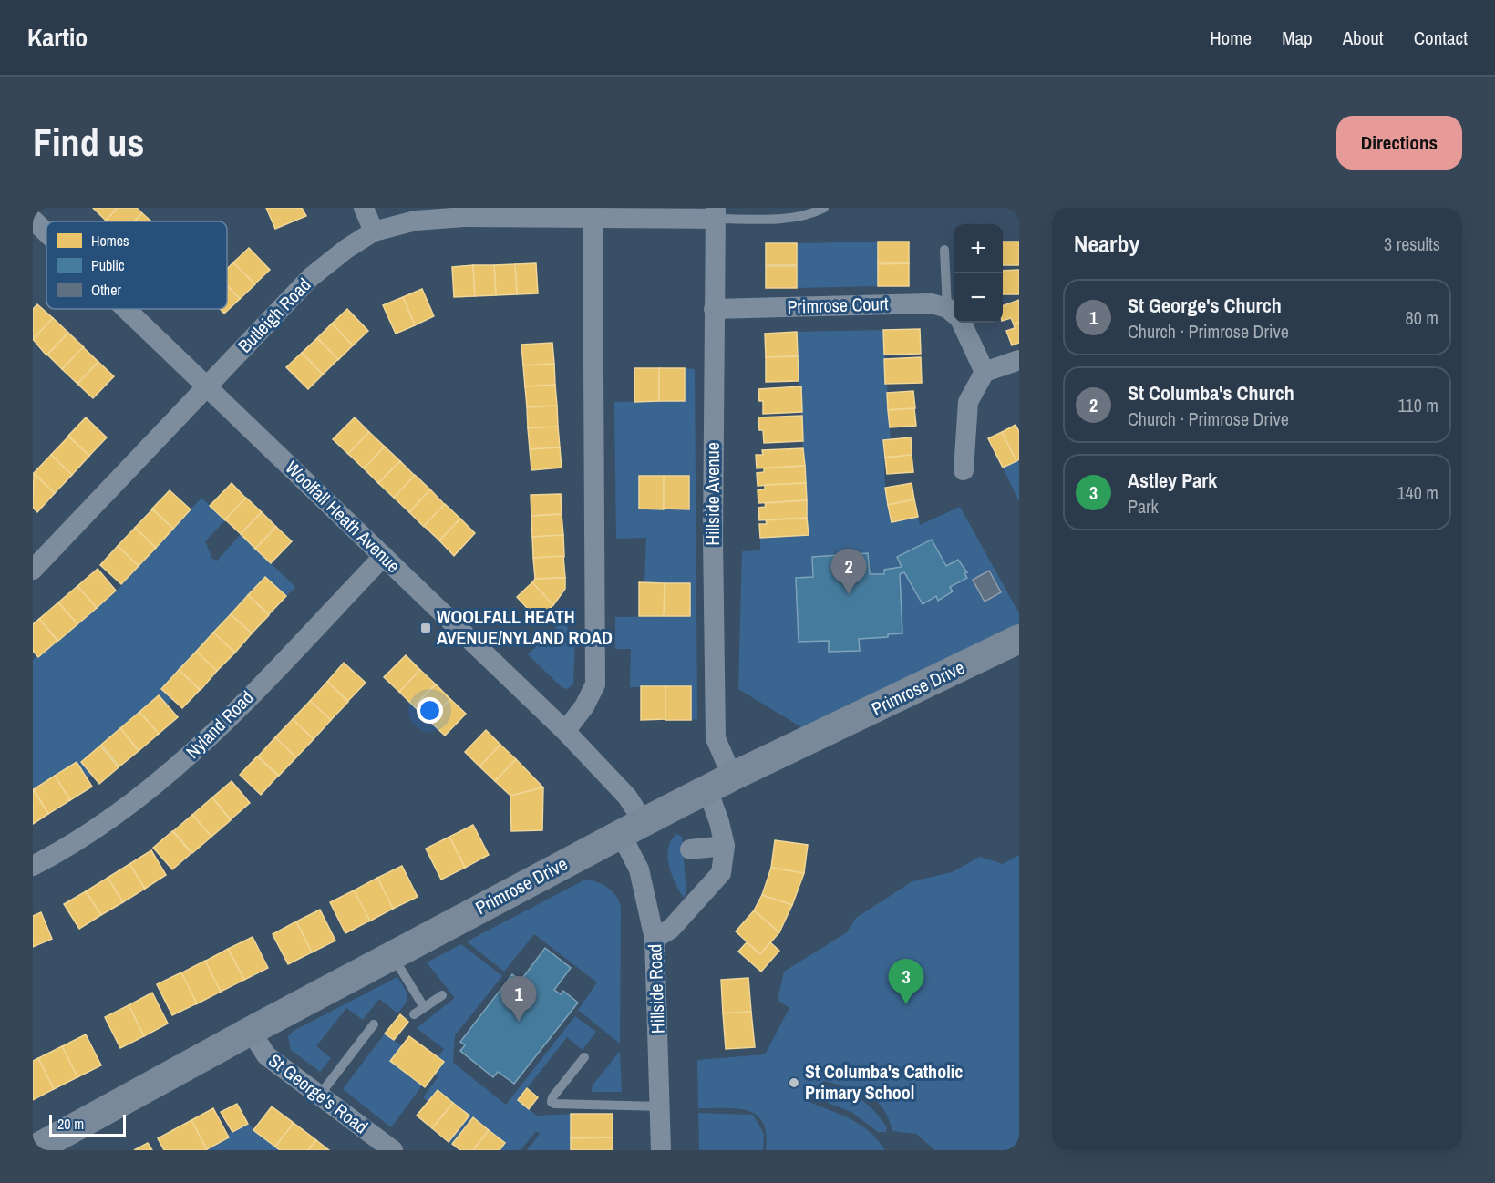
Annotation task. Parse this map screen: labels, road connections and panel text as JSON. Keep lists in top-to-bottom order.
{
  "streets": {
    "street": [
      "Primrose Court",
      "Butleigh Road",
      "Hillside Avenue",
      "Woolfall Heath Avenue",
      "Primrose Drive",
      "Nyland Road",
      "Hillside Road",
      "St George's Road"
    ]
  },
  "crossings": [
    ["Primrose Court", "Hillside Avenue"],
    ["Butleigh Road", "Hillside Avenue"],
    ["Butleigh Road", "Woolfall Heath Avenue"],
    ["Hillside Avenue", "Primrose Drive"],
    ["Woolfall Heath Avenue", "Primrose Drive"],
    ["Woolfall Heath Avenue", "Nyland Road"],
    ["Woolfall Heath Avenue", "Hillside Road"],
    ["Primrose Drive", "Hillside Road"],
    ["Primrose Drive", "St George's Road"]
  ],
  "places": {
    "transit": ["WOOLFALL HEATH AVENUE/NYLAND ROAD"],
    "other": ["St Columba's Catholic Primary School"]
  },
  "legend": ["Homes", "Public", "Other"],
  "scale_bar": "20 m",
  "page": {
    "header": "Kartio",
    "nav": [
      "Home",
      "Map",
      "About",
      "Contact"
    ],
    "buttons": "Directions",
    "title": "Find us",
    "heading": ["Nearby", "3 results"],
    "map_buttons": ["+", "−"],
    "list": [
      {
        "mark": "1",
        "name": "St George's Church",
        "note": "Church · Primrose Drive",
        "value": "80 m"
      },
      {
        "mark": "2",
        "name": "St Columba's Church",
        "note": "Church · Primrose Drive",
        "value": "110 m"
      },
      {
        "mark": "3",
        "name": "Astley Park",
        "note": "Park",
        "value": "140 m"
      }
    ],
    "pins": ["2", "3", "1"],
    "scale": "20 m"
  }
}
